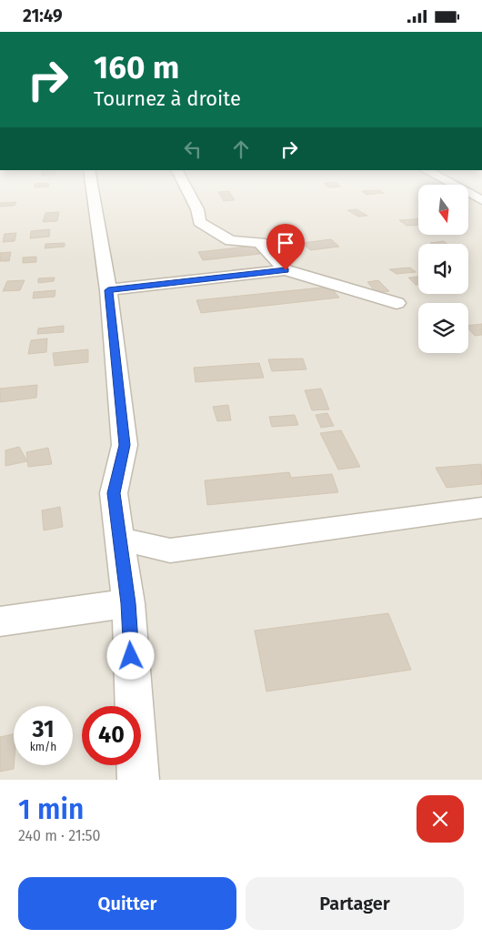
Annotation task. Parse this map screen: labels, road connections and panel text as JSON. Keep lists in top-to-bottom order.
{
  "north": "bottom",
  "page": {
    "status": "21:49",
    "turn": ["160 m", "Tournez à droite"],
    "speed": "31 km/h",
    "limit": "40",
    "heading": ["1 min", "240 m · 21:50"],
    "buttons": ["Quitter", "Partager"]
  }
}
